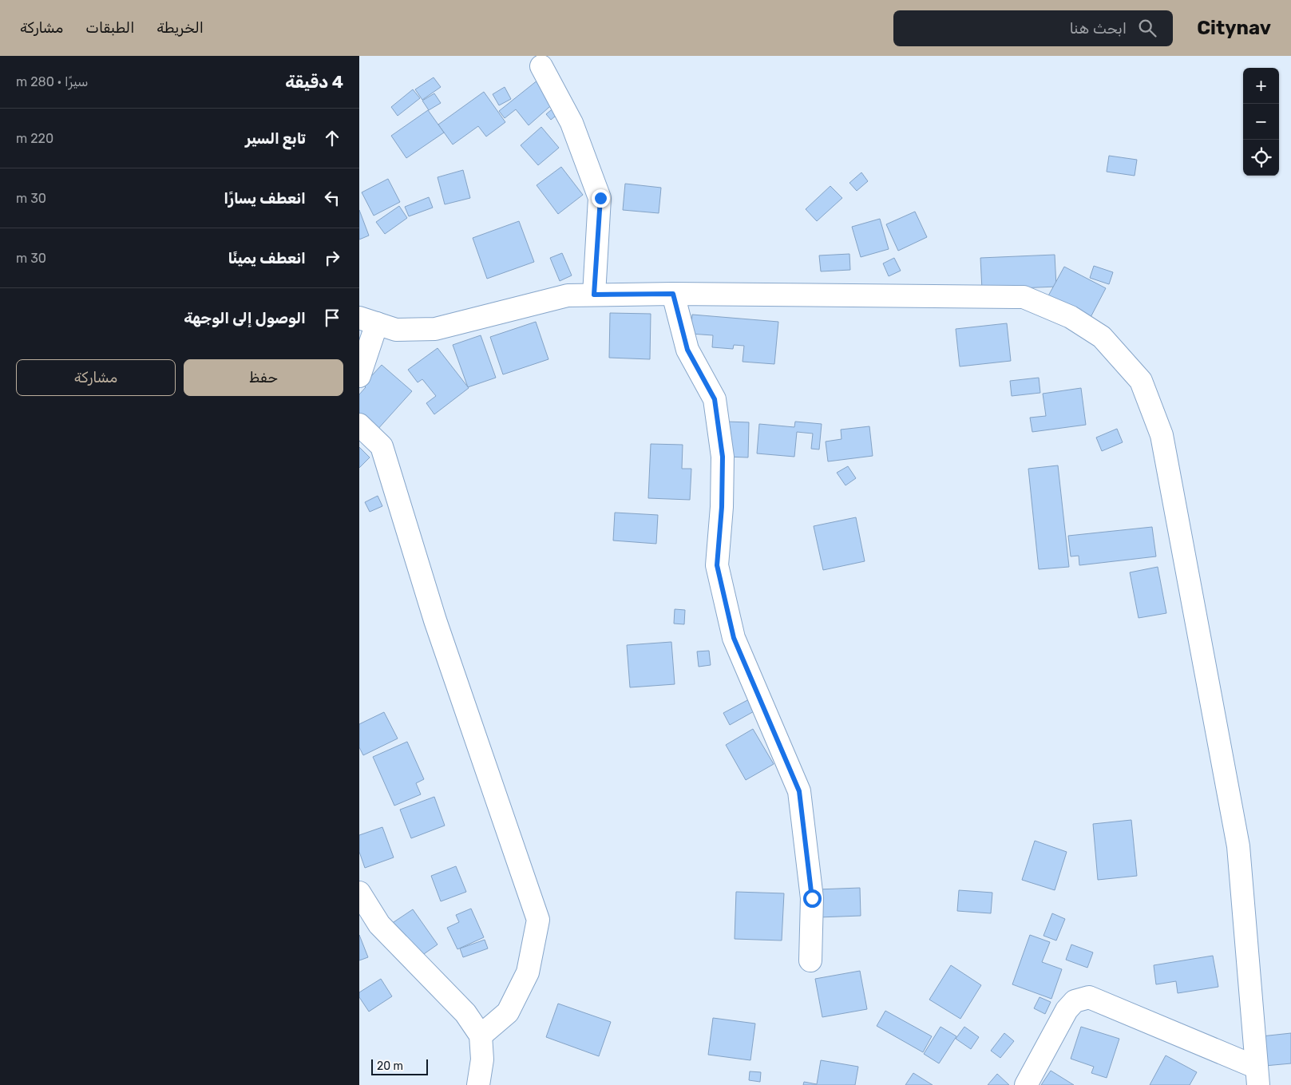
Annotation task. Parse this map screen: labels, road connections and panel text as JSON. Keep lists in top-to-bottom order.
{
  "scale_bar": "20 m",
  "page": {
    "header": "Citynav",
    "search": "ابحث هنا",
    "nav": ["الخريطة", "الطبقات", "مشاركة"],
    "heading": ["4 دقيقة", "سيرًا · 280 m"],
    "map_buttons": ["+", "−"],
    "list": [
      ["تابع السير", "220 m"],
      ["انعطف يسارًا", "30 m"],
      ["انعطف يمينًا", "30 m"],
      "الوصول إلى الوجهة"
    ],
    "buttons": ["حفظ", "مشاركة"],
    "scale": "20 m"
  }
}
